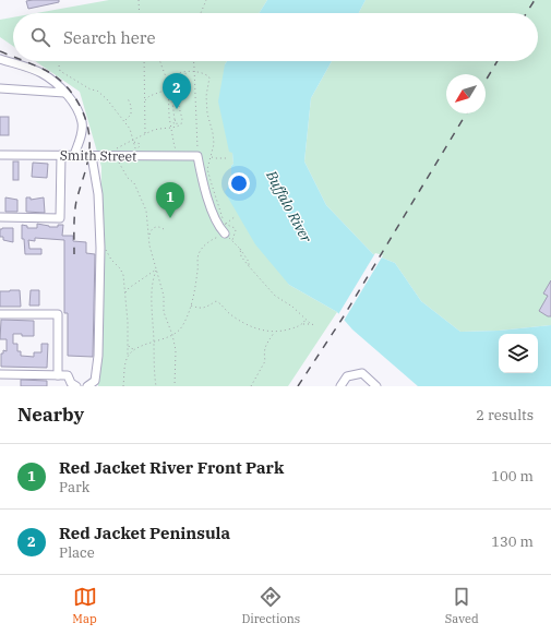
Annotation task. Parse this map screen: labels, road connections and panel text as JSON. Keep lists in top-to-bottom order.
{
  "streets": {
    "street": ["Smith Street"]
  },
  "water": ["Buffalo River"],
  "north": "bottom left",
  "page": {
    "search": "Search here",
    "pins": ["2", "1"],
    "heading": ["Nearby", "2 results"],
    "list": [
      {
        "mark": "1",
        "name": "Red Jacket River Front Park",
        "note": "Park",
        "value": "100 m"
      },
      {
        "mark": "2",
        "name": "Red Jacket Peninsula",
        "note": "Place",
        "value": "130 m"
      }
    ],
    "nav": ["Map", "Directions", "Saved"]
  }
}
